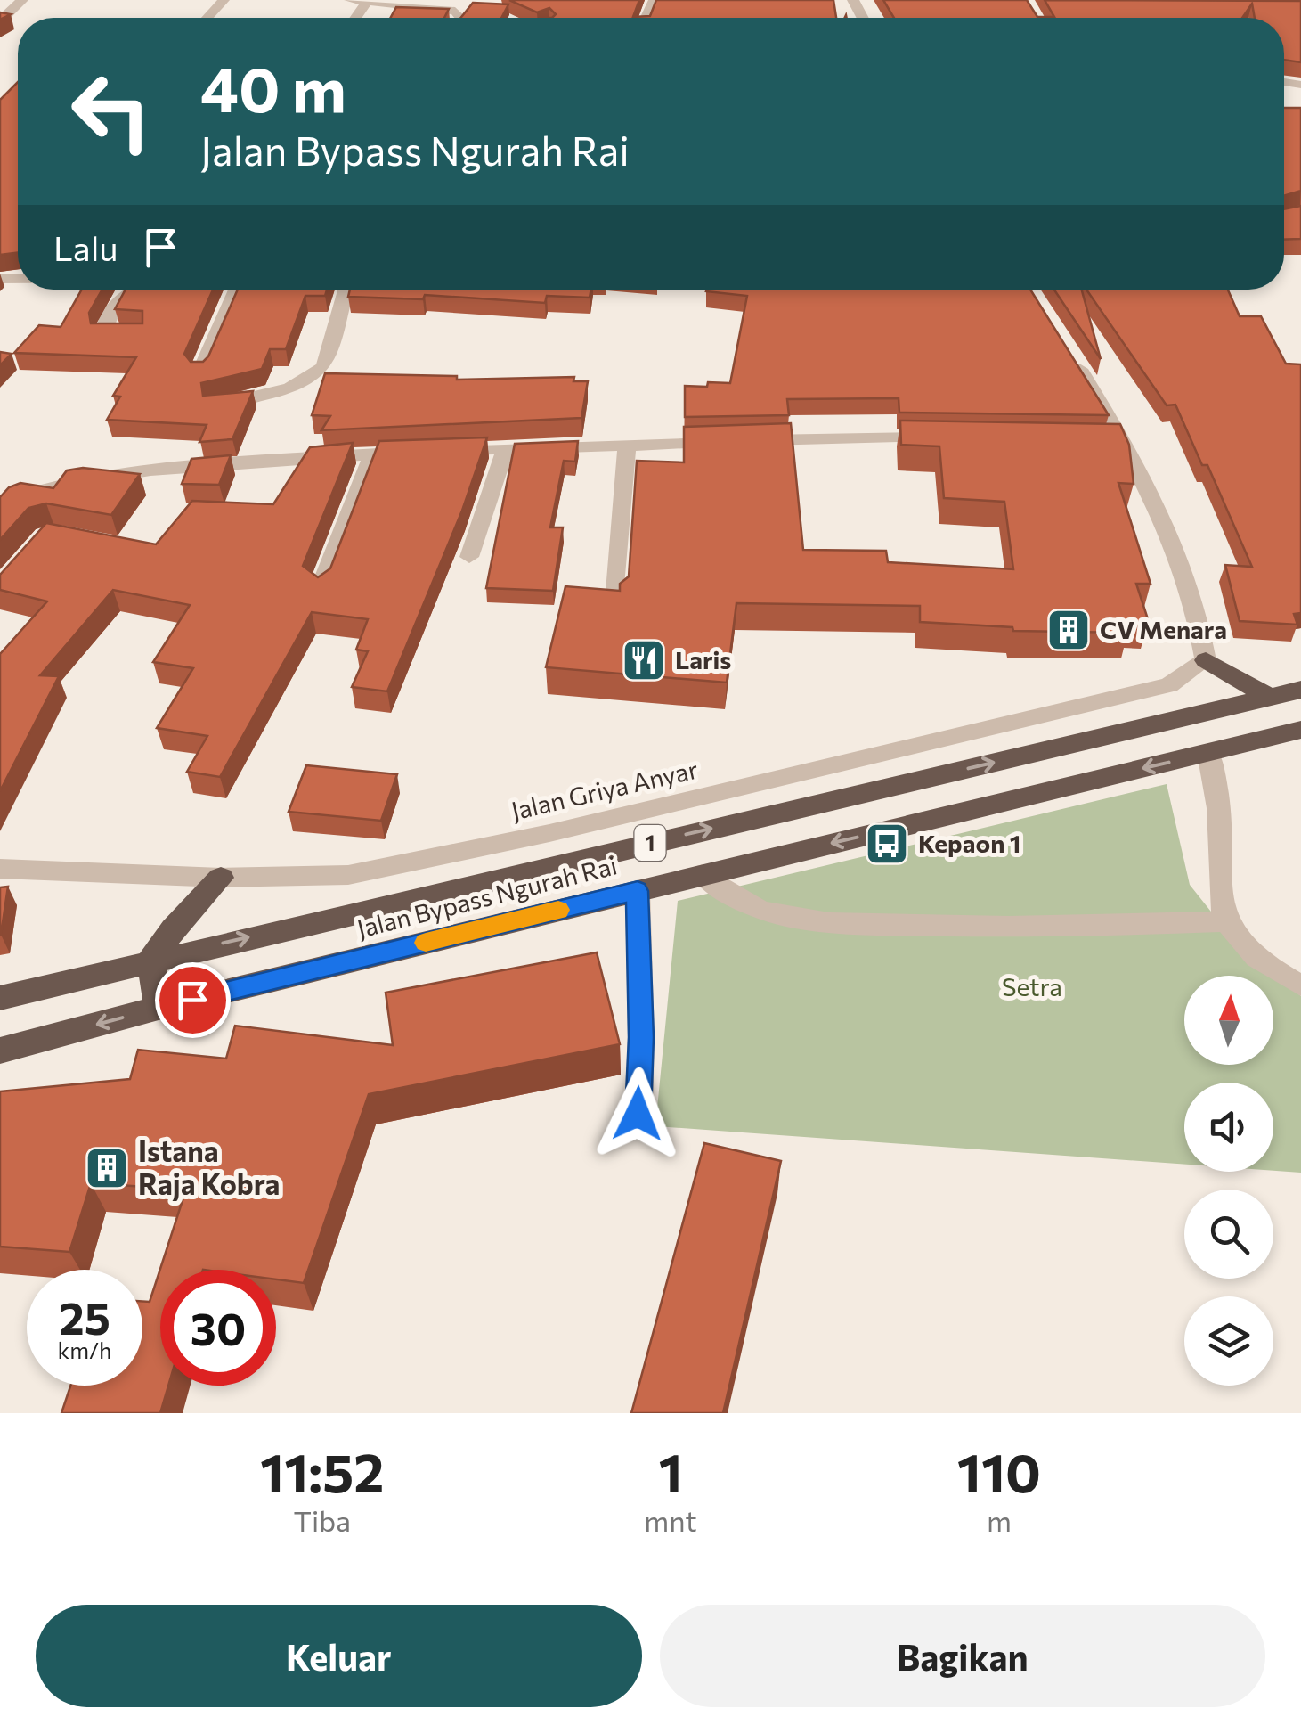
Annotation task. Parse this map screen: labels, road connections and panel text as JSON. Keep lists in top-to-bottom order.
{
  "streets": {
    "highway": ["1", "Jalan Bypass Ngurah Rai"],
    "street": ["Jalan Griya Anyar"]
  },
  "parks": ["Setra"],
  "places": {
    "building": ["CV Menara", "Istana Raja Kobra"],
    "restaurant": ["Laris"],
    "bus stop": ["Kepaon 1"]
  },
  "north": "top",
  "page": {
    "turn": ["40 m", "Jalan Bypass Ngurah Rai"],
    "then": "Lalu",
    "speed": "25 km/h",
    "limit": "30",
    "eta": [
      "11:52",
      "Tiba",
      "1",
      "mnt",
      "110",
      "m"
    ],
    "buttons": ["Keluar", "Bagikan"]
  }
}
